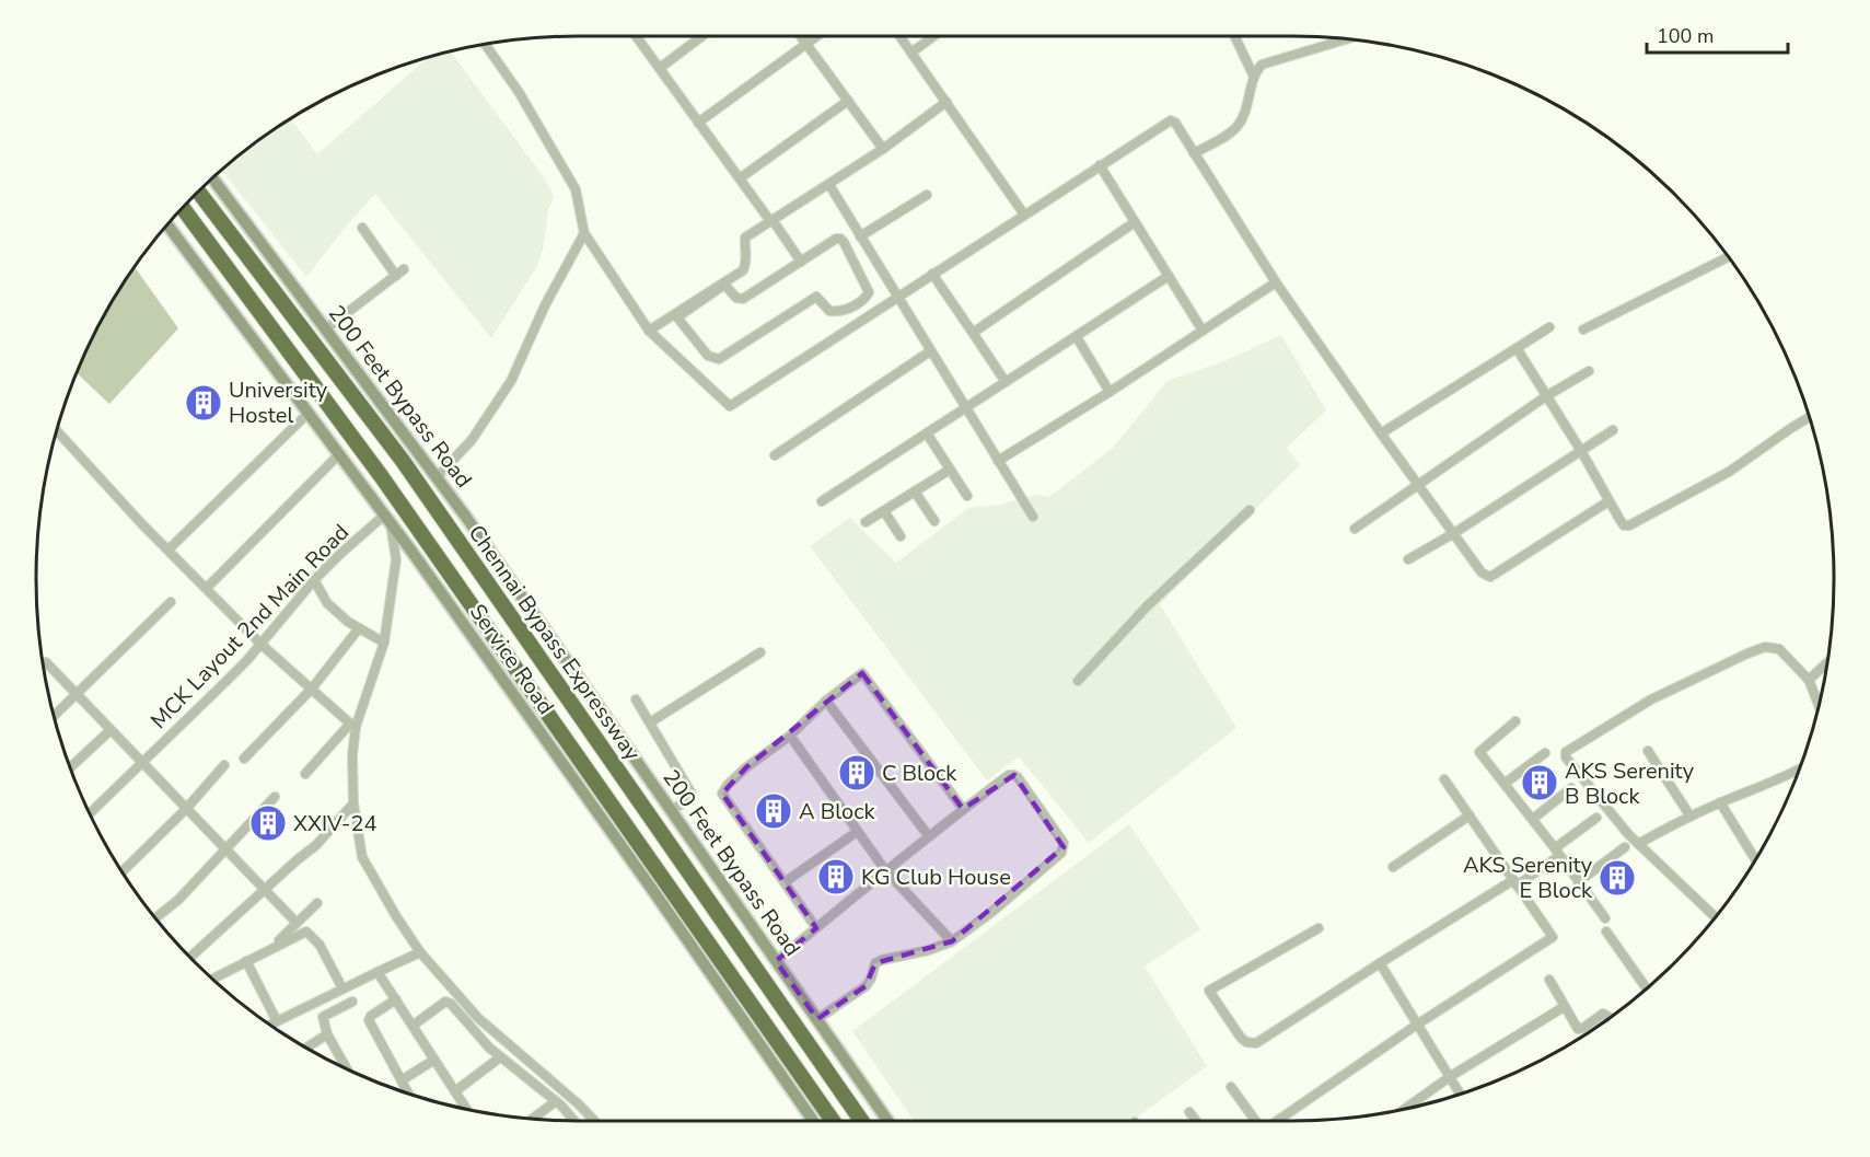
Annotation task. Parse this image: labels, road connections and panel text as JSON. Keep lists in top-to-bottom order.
{
  "streets": {
    "highway": ["Chennai Bypass Expressway"],
    "street": ["200 Feet Bypass Road", "MCK Layout 2nd Main Road", "Service Road"]
  },
  "crossings": [
    ["MCK Layout 2nd Main Road", "Service Road"]
  ],
  "places": {
    "building": [
      "University Hostel",
      "C Block",
      "AKS Serenity B Block",
      "A Block",
      "XXIV-24",
      "KG Club House",
      "AKS Serenity E Block"
    ]
  },
  "scale_bar": "100 m"
}
